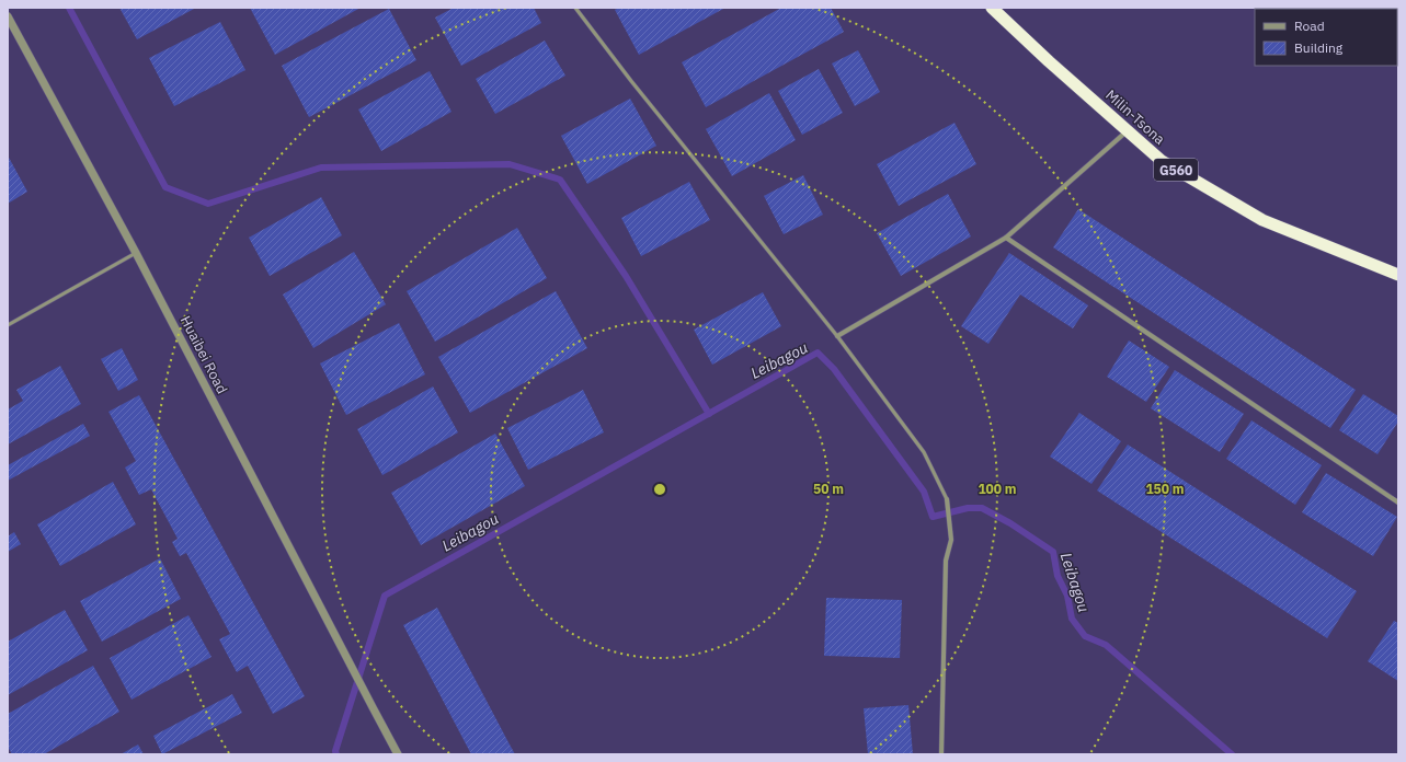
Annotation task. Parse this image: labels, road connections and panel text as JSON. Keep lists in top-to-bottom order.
{
  "streets": {
    "highway": ["Milin-Tsona", "G560"],
    "street": ["Huaibei Road"]
  },
  "water": ["Leibagou"],
  "legend": ["Road", "Building"],
  "rings": ["50 m", "100 m", "150 m"]
}
